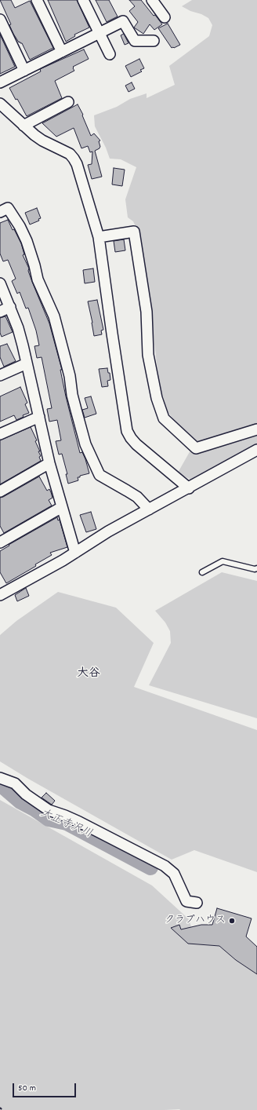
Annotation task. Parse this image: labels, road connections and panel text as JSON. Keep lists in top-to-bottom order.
{
  "districts": ["大谷"],
  "water": ["大正寺沢川"],
  "places": ["クラブハウス"],
  "scale_bar": "50 m"
}
